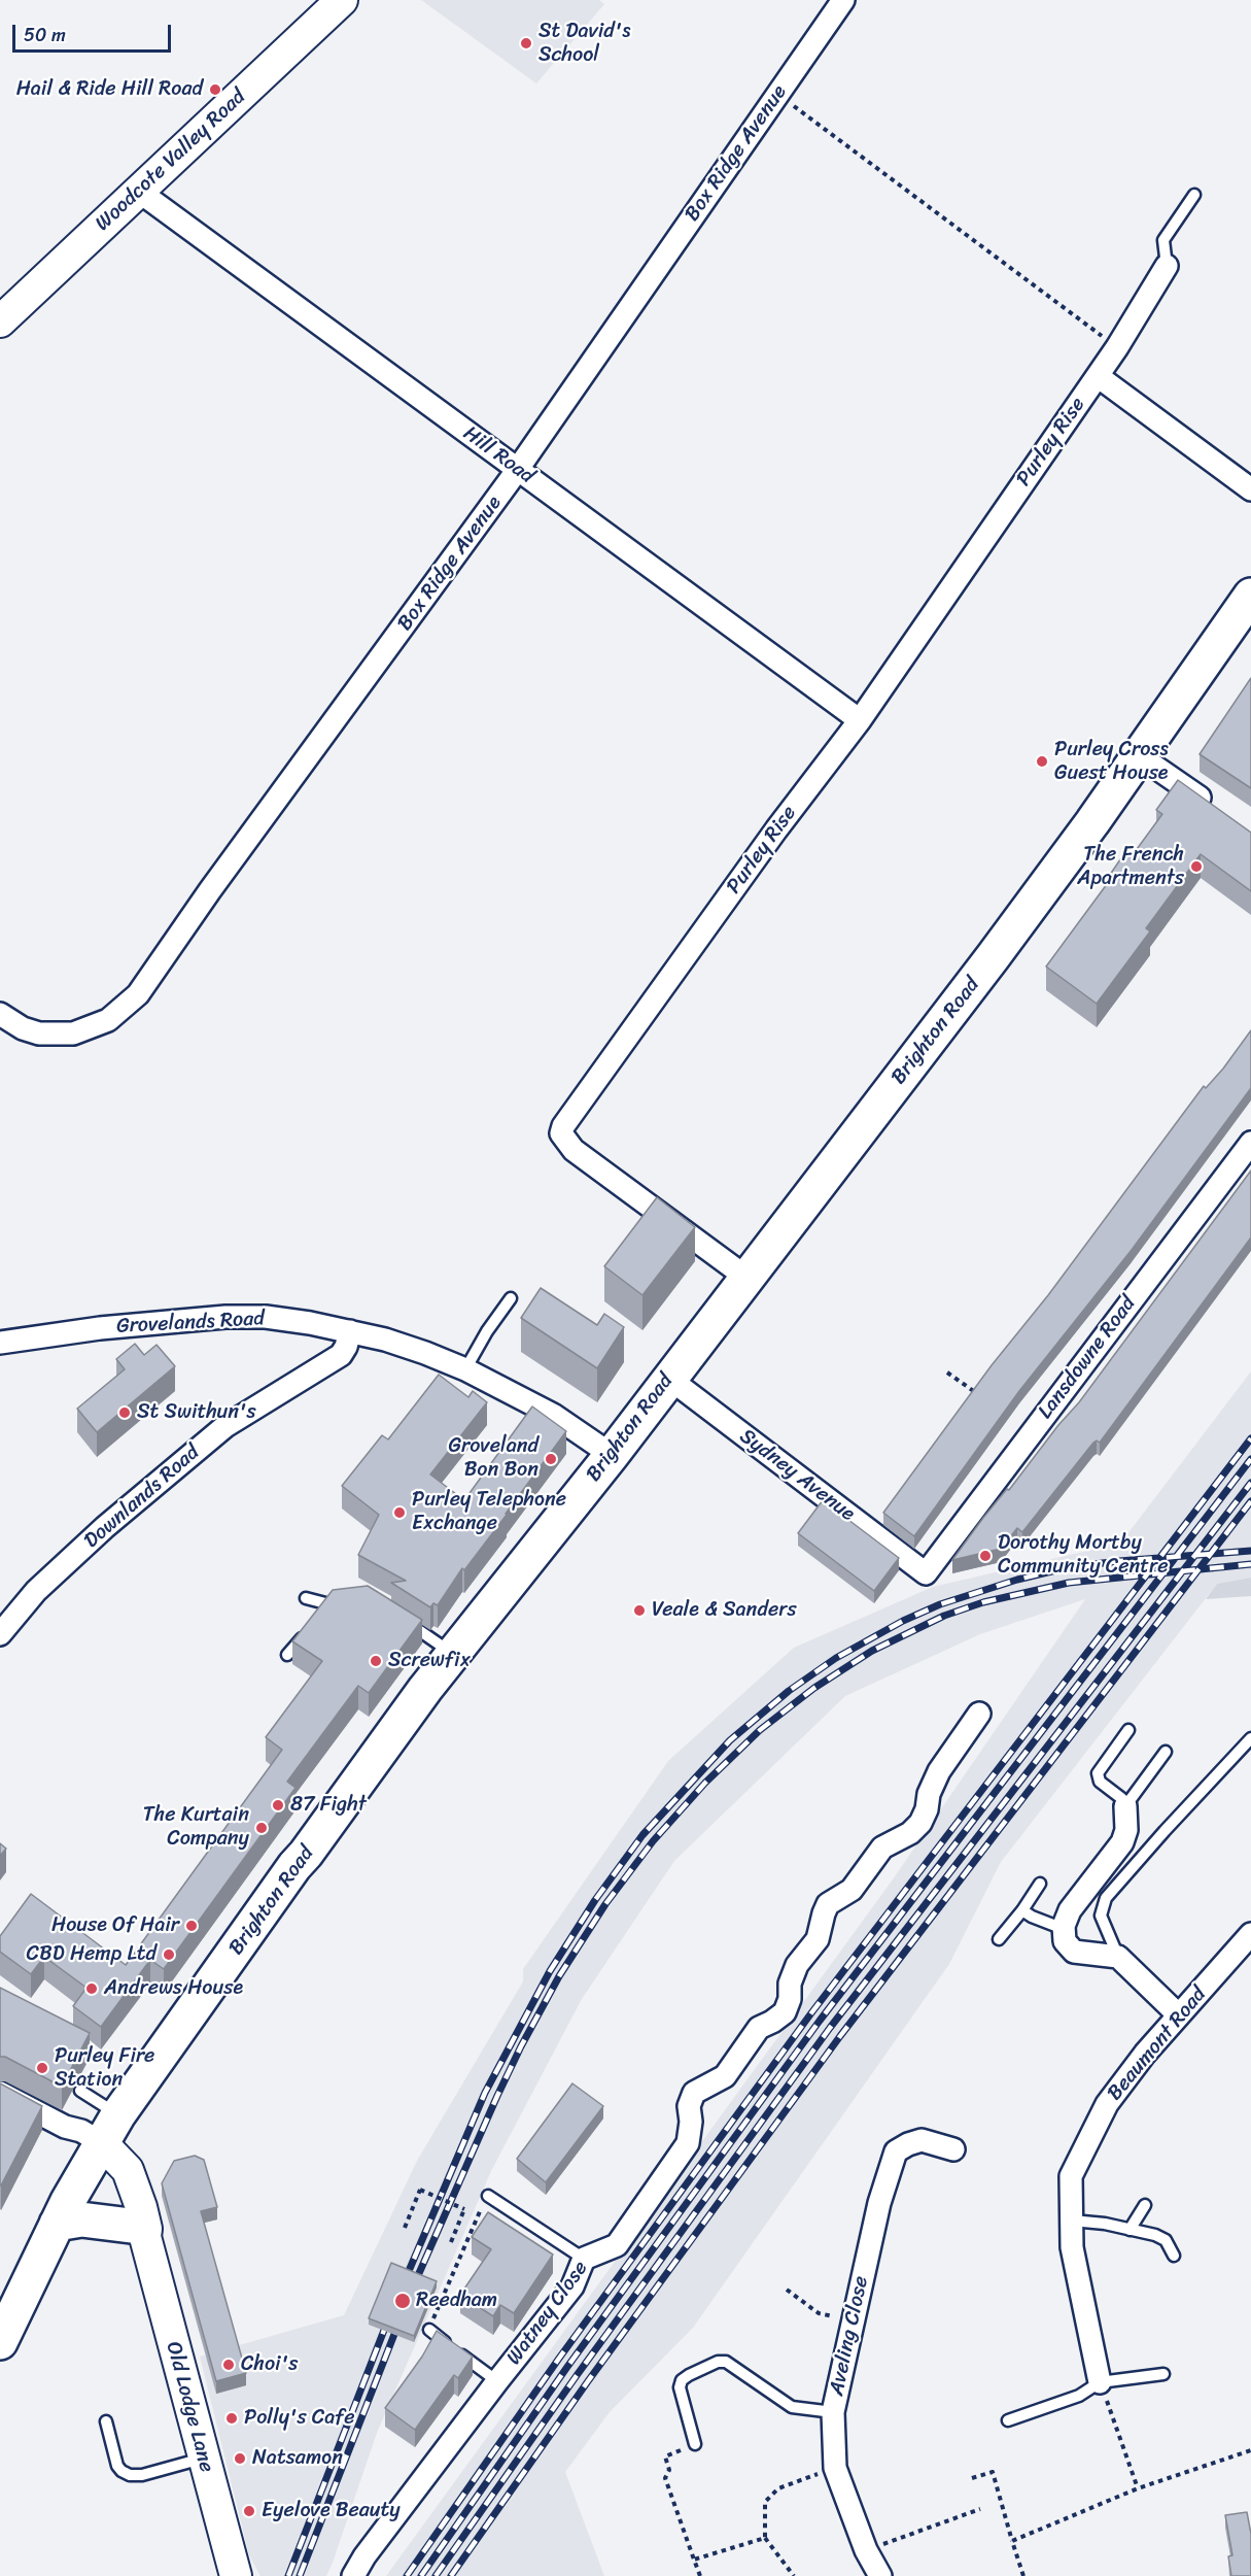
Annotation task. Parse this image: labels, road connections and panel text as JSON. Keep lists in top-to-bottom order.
{
  "streets": {
    "highway": ["Brighton Road"],
    "street": [
      "Box Ridge Avenue",
      "Woodcote Valley Road",
      "Purley Rise",
      "Hill Road",
      "Grovelands Road",
      "Lansdowne Road",
      "Sydney Avenue",
      "Downlands Road",
      "Beaumont Road",
      "Watney Close",
      "Aveling Close",
      "Old Lodge Lane"
    ]
  },
  "crossings": [
    ["Box Ridge Avenue", "Hill Road"],
    ["Woodcote Valley Road", "Hill Road"],
    ["Purley Rise", "Hill Road"],
    ["Purley Rise", "Brighton Road"],
    ["Brighton Road", "Grovelands Road"],
    ["Brighton Road", "Sydney Avenue"],
    ["Brighton Road", "Old Lodge Lane"],
    ["Grovelands Road", "Downlands Road"],
    ["Lansdowne Road", "Sydney Avenue"]
  ],
  "places": [
    "St David's School",
    "Hail & Ride Hill Road",
    "Purley Cross Guest House",
    "The French Apartments",
    "St Swithun's",
    "Groveland Bon Bon",
    "Purley Telephone Exchange",
    "Dorothy Mortby Community Centre",
    "Veale & Sanders",
    "Screwfix",
    "87 Fight",
    "The Kurtain Company",
    "House Of Hair",
    "CBD Hemp Ltd",
    "Andrews House",
    "Purley Fire Station",
    "Reedham",
    "Choi's",
    "Polly's Cafe",
    "Natsamon",
    "Eyelove Beauty"
  ],
  "scale_bar": "50 m"
}
